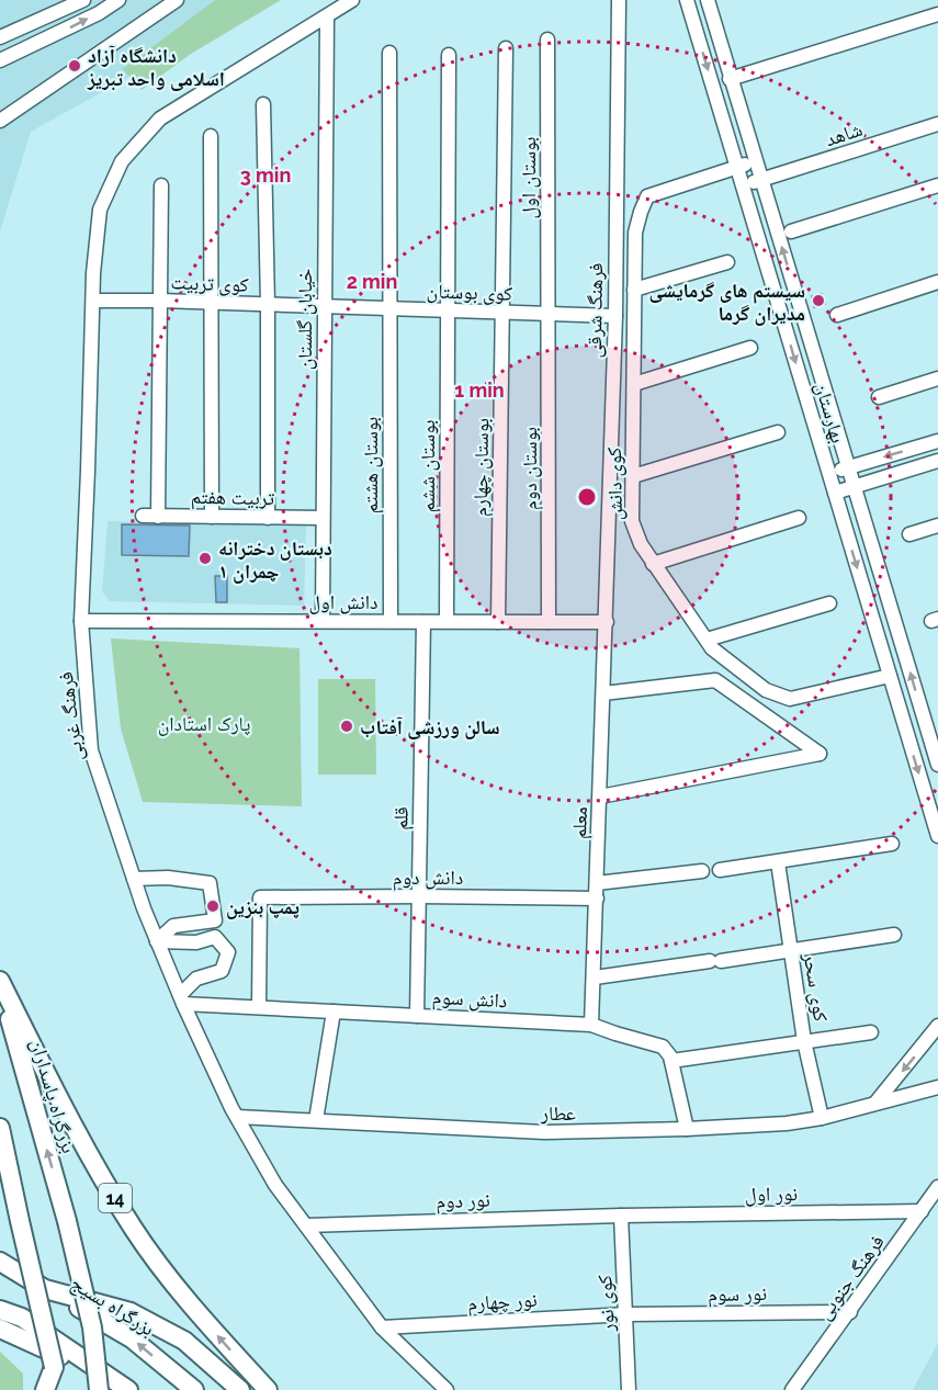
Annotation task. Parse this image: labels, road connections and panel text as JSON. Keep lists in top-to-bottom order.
{
  "streets": {
    "highway": ["بزرگراه پاسداران", "14", "بزرگراه بسیج"],
    "street": [
      "شاهد",
      "بوستان اول",
      "کوی تربیت",
      "کوی بوستان",
      "فرهنگ شرقی",
      "خیابان گلستان",
      "بهارستان",
      "بوستان هشتم",
      "بوستان ششم",
      "بوستان چهارم",
      "بوستان دوم",
      "کوی دانش",
      "تربیت هفتم",
      "دانش اول",
      "فرهنگ غربی",
      "قلم",
      "معلم",
      "دانش دوم",
      "کوی سحر",
      "دانش سوم",
      "عطار",
      "نور اول",
      "نور دوم",
      "فرهنگ جنوبی",
      "نور سوم",
      "نور چهارم",
      "کوی نور"
    ]
  },
  "crossings": [
    ["شاهد", "بهارستان"],
    ["بوستان اول", "کوی بوستان"],
    ["بوستان اول", "بوستان دوم"],
    ["کوی تربیت", "کوی بوستان"],
    ["کوی تربیت", "خیابان گلستان"],
    ["کوی تربیت", "فرهنگ غربی"],
    ["کوی بوستان", "فرهنگ شرقی"],
    ["کوی بوستان", "خیابان گلستان"],
    ["کوی بوستان", "بوستان هشتم"],
    ["کوی بوستان", "بوستان ششم"],
    ["کوی بوستان", "بوستان چهارم"],
    ["کوی بوستان", "بوستان دوم"],
    ["فرهنگ شرقی", "دانش اول"],
    ["فرهنگ شرقی", "معلم"],
    ["خیابان گلستان", "تربیت هفتم"],
    ["خیابان گلستان", "دانش اول"],
    ["خیابان گلستان", "فرهنگ غربی"],
    ["بهارستان", "کوی دانش"],
    ["بوستان هشتم", "دانش اول"],
    ["بوستان ششم", "دانش اول"],
    ["بوستان چهارم", "دانش اول"],
    ["بوستان دوم", "دانش اول"],
    ["دانش اول", "فرهنگ غربی"],
    ["دانش اول", "قلم"],
    ["دانش اول", "معلم"],
    ["فرهنگ غربی", "دانش سوم"],
    ["فرهنگ غربی", "عطار"],
    ["فرهنگ غربی", "نور دوم"],
    ["قلم", "دانش دوم"],
    ["قلم", "دانش سوم"],
    ["معلم", "دانش دوم"],
    ["معلم", "دانش سوم"],
    ["دانش دوم", "دانش سوم"],
    ["کوی سحر", "عطار"],
    ["بزرگراه پاسداران", "14"],
    ["نور اول", "نور دوم"],
    ["نور اول", "فرهنگ جنوبی"],
    ["نور اول", "کوی نور"],
    ["نور دوم", "کوی نور"],
    ["فرهنگ جنوبی", "نور سوم"],
    ["نور سوم", "نور چهارم"],
    ["نور سوم", "کوی نور"],
    ["نور چهارم", "کوی نور"]
  ],
  "parks": ["پارک استادان"],
  "places": [
    "دانشگاه آزاد اسلامی واحد تبریز",
    "سیستم های گرمایشی مدیران گرما",
    "دبستان دخترانه چمران ۱",
    "سالن ورزشی آفتاب",
    "پمپ بنزین"
  ],
  "rings": ["3 min", "2 min", "1 min"]
}
